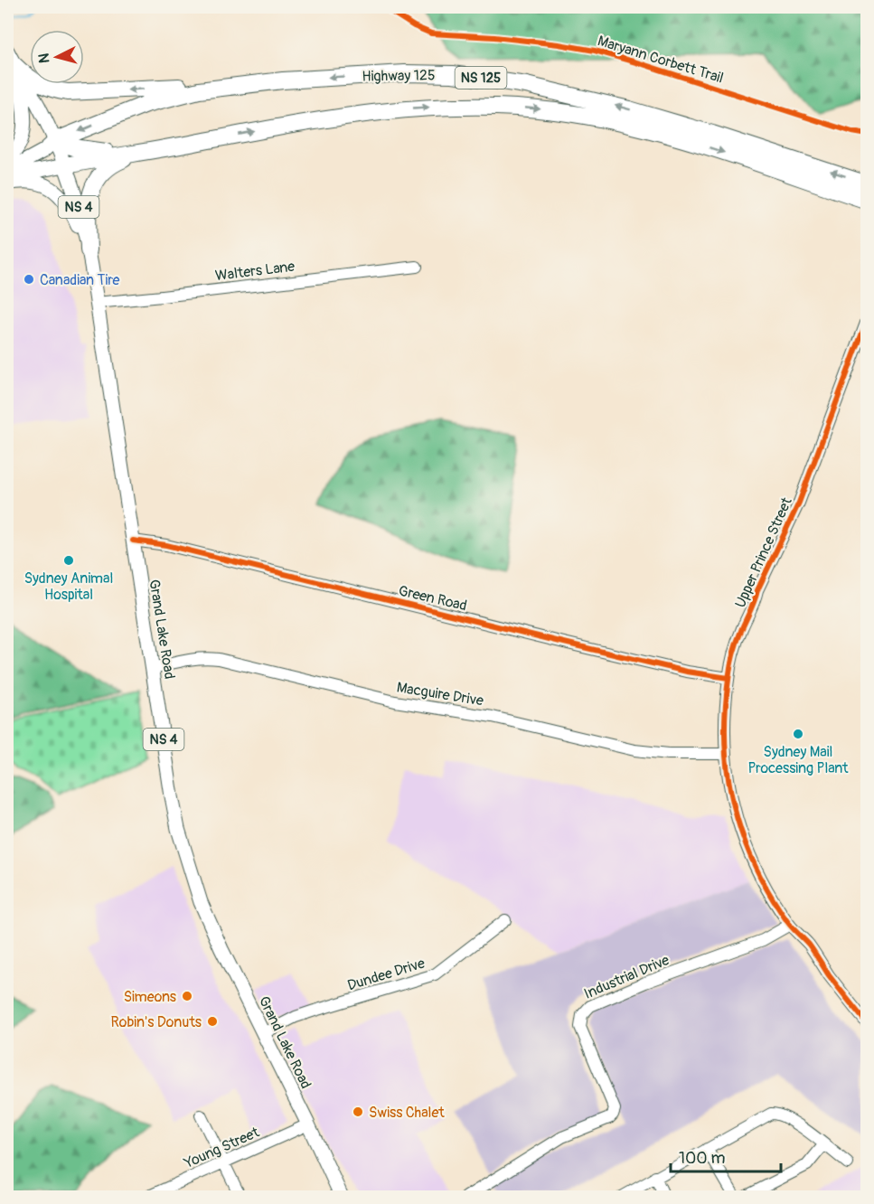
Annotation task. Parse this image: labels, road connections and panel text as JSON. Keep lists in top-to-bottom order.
{
  "streets": {
    "highway": ["Highway 125", "NS 125"],
    "main road": ["NS 4", "Grand Lake Road"],
    "street": [
      "Walters Lane",
      "Upper Prince Street",
      "Green Road",
      "Macguire Drive",
      "Dundee Drive",
      "Industrial Drive",
      "Young Street"
    ],
    "cycle path": ["Maryann Corbett Trail"]
  },
  "crossings": [
    ["Highway 125", "Grand Lake Road"],
    ["NS 125", "Grand Lake Road"],
    ["Walters Lane", "Grand Lake Road"],
    ["Upper Prince Street", "Green Road"],
    ["Upper Prince Street", "Macguire Drive"],
    ["Upper Prince Street", "Industrial Drive"],
    ["Green Road", "Grand Lake Road"],
    ["Grand Lake Road", "Macguire Drive"],
    ["Grand Lake Road", "Dundee Drive"],
    ["Grand Lake Road", "Young Street"]
  ],
  "places": [
    "Canadian Tire",
    "Sydney Animal Hospital",
    "Sydney Mail Processing Plant",
    "Simeons",
    "Robin's Donuts",
    "Swiss Chalet"
  ],
  "scale_bar": "100 m",
  "north": "left"
}
